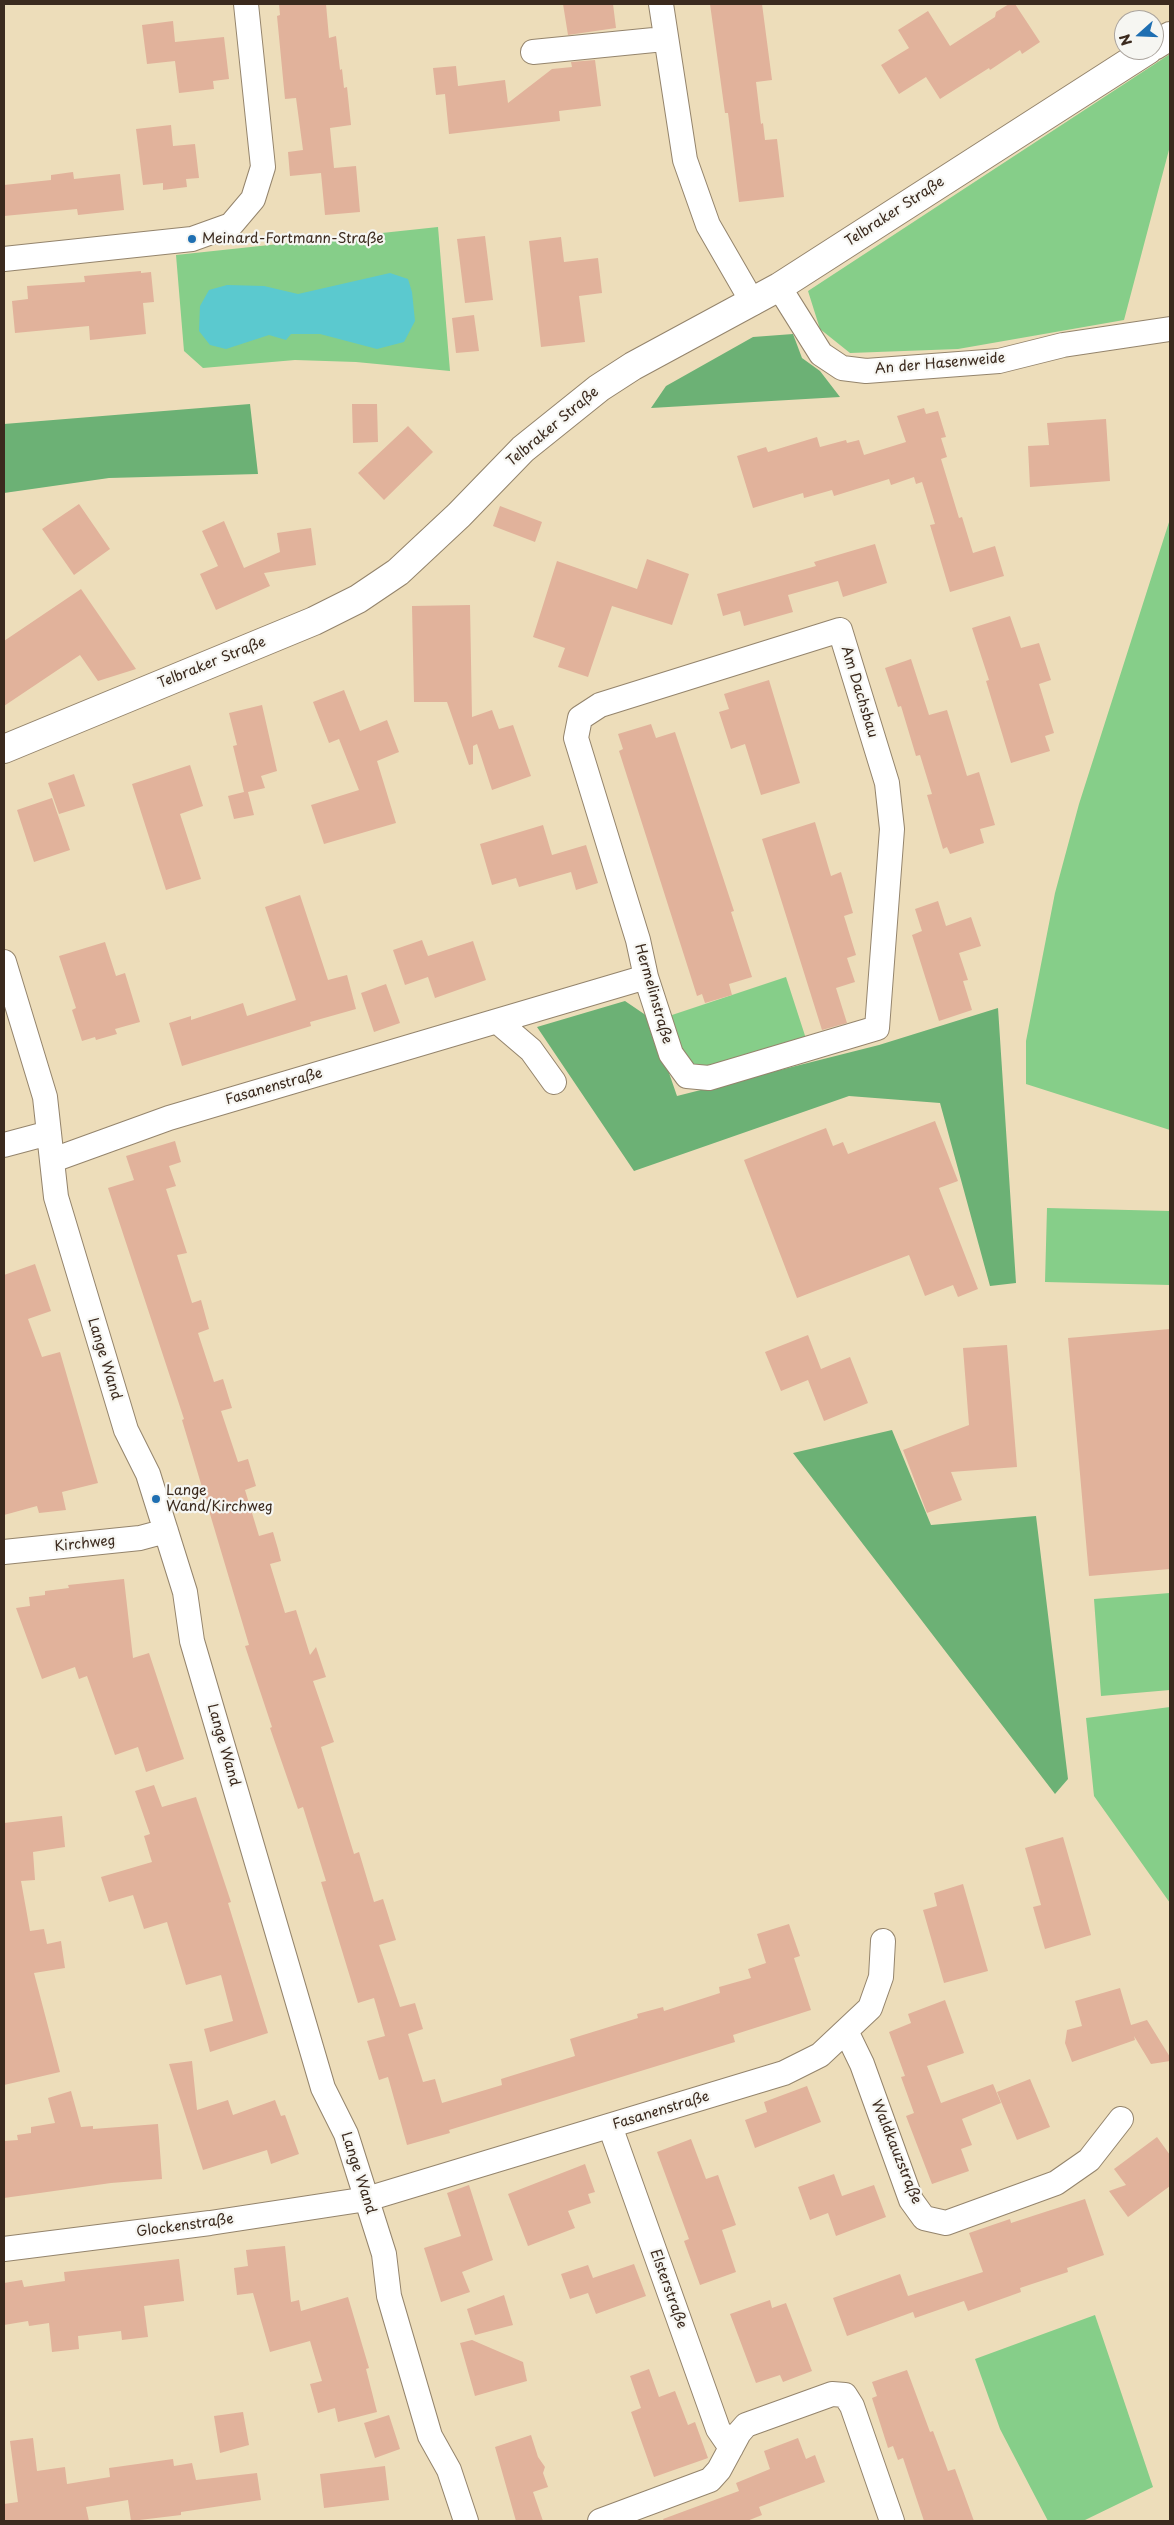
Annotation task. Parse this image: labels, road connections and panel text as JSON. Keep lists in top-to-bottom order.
{
  "streets": {
    "street": [
      "Telbraker Straße",
      "An der Hasenweide",
      "Am Dachsbau",
      "Hermelinstraße",
      "Fasanenstraße",
      "Lange Wand",
      "Kirchweg",
      "Waldkauzstraße",
      "Glockenstraße",
      "Elsterstraße"
    ]
  },
  "crossings": [
    ["Telbraker Straße", "An der Hasenweide"],
    ["Am Dachsbau", "Hermelinstraße"],
    ["Hermelinstraße", "Fasanenstraße"],
    ["Fasanenstraße", "Lange Wand"],
    ["Fasanenstraße", "Waldkauzstraße"],
    ["Fasanenstraße", "Glockenstraße"],
    ["Fasanenstraße", "Elsterstraße"],
    ["Lange Wand", "Kirchweg"],
    ["Lange Wand", "Glockenstraße"]
  ],
  "places": ["Meinard-Fortmann-Straße", "Lange Wand/Kirchweg"],
  "north": "left"
}
